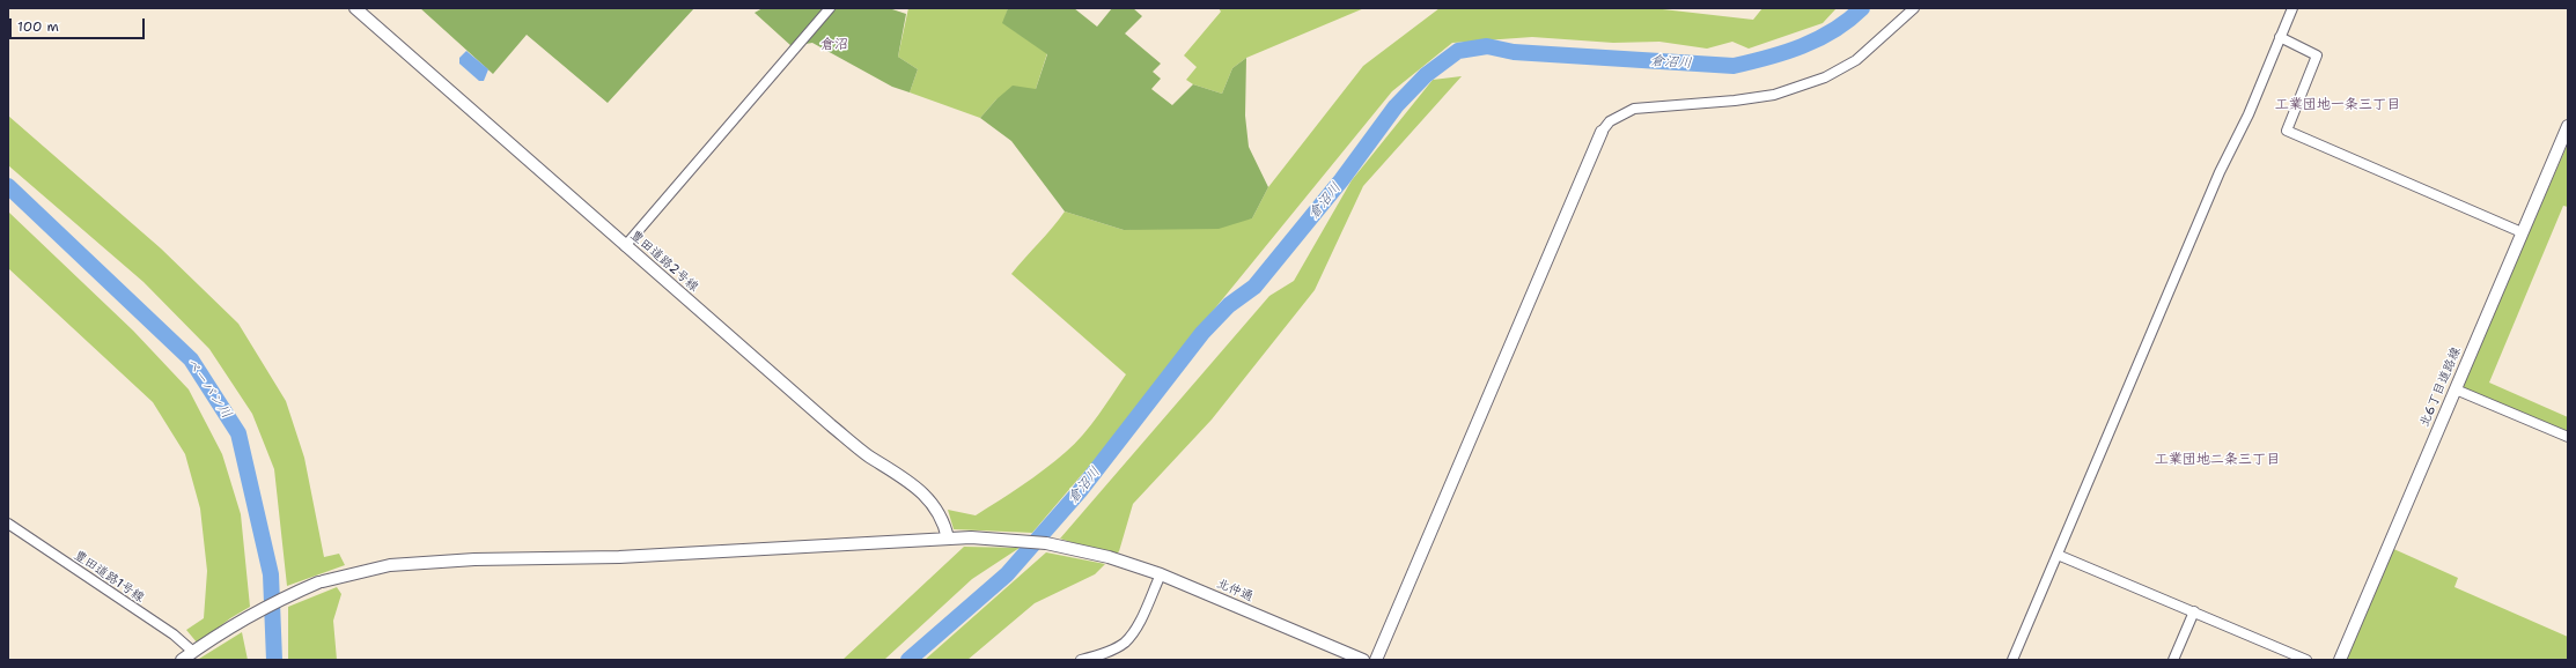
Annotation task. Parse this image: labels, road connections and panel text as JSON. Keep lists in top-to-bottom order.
{
  "streets": {
    "street": [
      "豊田道路2号線",
      "北6丁目道路線",
      "豊田道路1号線",
      "北仲通"
    ]
  },
  "crossings": [
    ["豊田道路2号線", "北仲通"],
    ["豊田道路1号線", "北仲通"]
  ],
  "districts": ["倉沼", "工業団地一条三丁目", "工業団地二条三丁目"],
  "water": ["倉沼川", "ペーパン川"],
  "scale_bar": "100 m"
}
